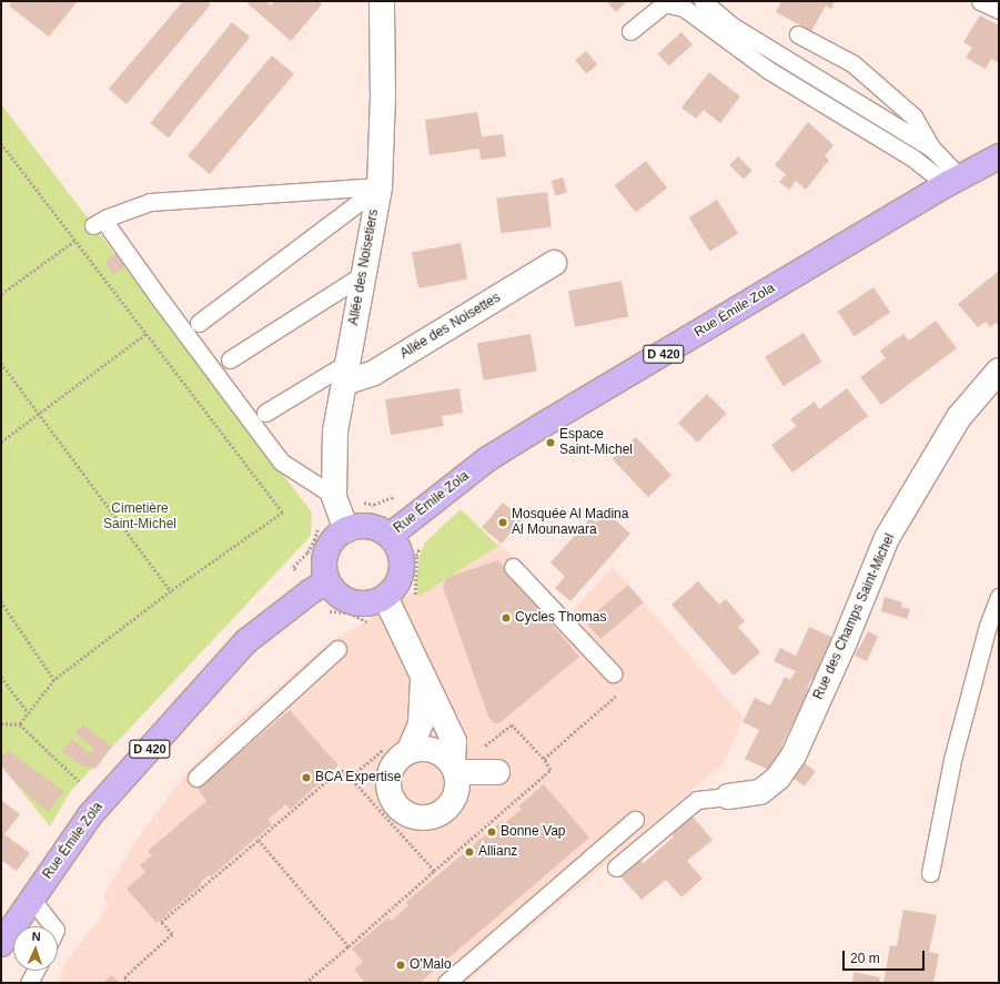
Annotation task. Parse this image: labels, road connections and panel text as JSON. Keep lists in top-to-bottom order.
{
  "streets": {
    "main road": ["Rue Émile Zola", "D 420"],
    "street": ["Allée des Noisetiers", "Allée des Noisettes", "Rue des Champs Saint-Michel"]
  },
  "crossings": [
    ["Allée des Noisetiers", "Rue Émile Zola"],
    ["Allée des Noisetiers", "Allée des Noisettes"]
  ],
  "parks": ["Cimetière Saint-Michel"],
  "places": [
    "Espace Saint-Michel",
    "Mosquée Al Madina Al Mounawara",
    "Cycles Thomas",
    "BCA Expertise",
    "Bonne Vap",
    "Allianz",
    "O'Malo"
  ],
  "scale_bar": "20 m",
  "north": "top"
}
